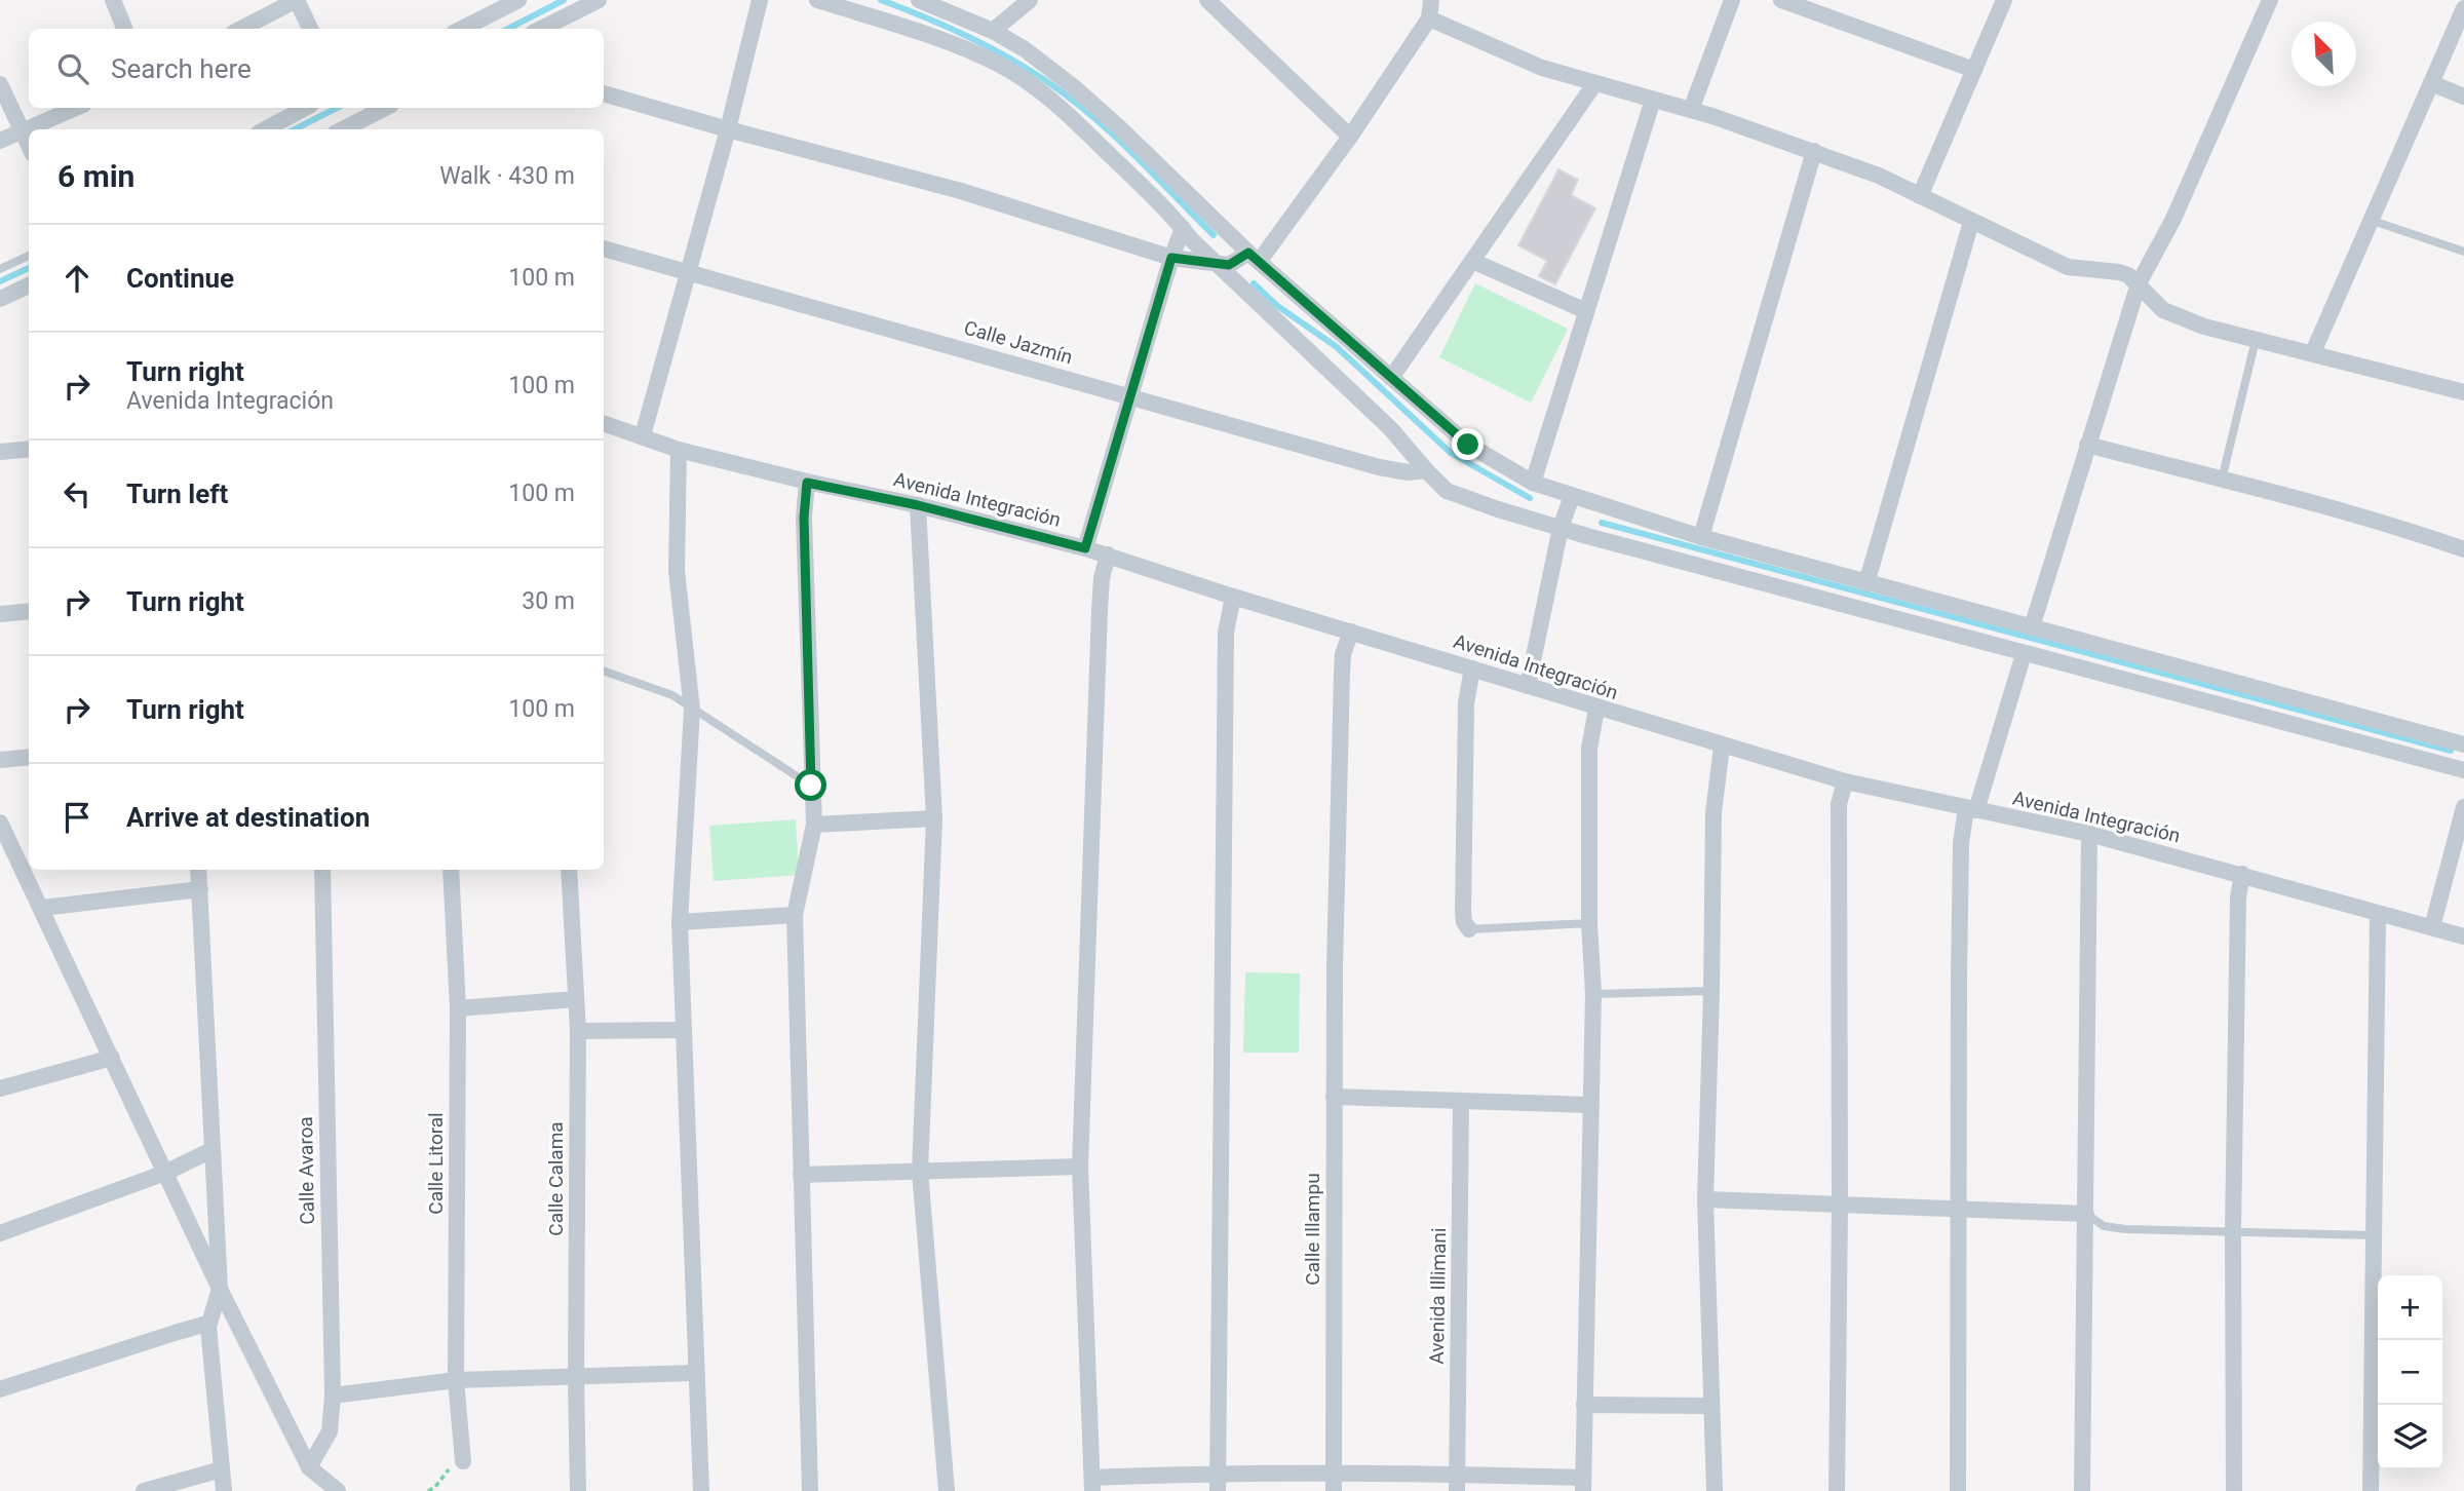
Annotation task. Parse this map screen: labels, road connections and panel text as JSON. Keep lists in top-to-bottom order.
{
  "streets": {
    "street": [
      "Calle Jazmín",
      "Avenida Integración",
      "Calle Litoral",
      "Calle Avaroa",
      "Calle Calama",
      "Calle Illampu",
      "Avenida Illimani"
    ]
  },
  "crossings": [
    ["Avenida Integración", "Calle Illampu"]
  ],
  "north": "top left",
  "page": {
    "search": "Search here",
    "heading": ["6 min", "Walk · 430 m"],
    "list": [
      ["Continue", "100 m"],
      ["Turn right", "Avenida Integración", "100 m"],
      ["Turn left", "100 m"],
      ["Turn right", "30 m"],
      ["Turn right", "100 m"],
      "Arrive at destination"
    ],
    "map_buttons": ["+", "−"]
  }
}
